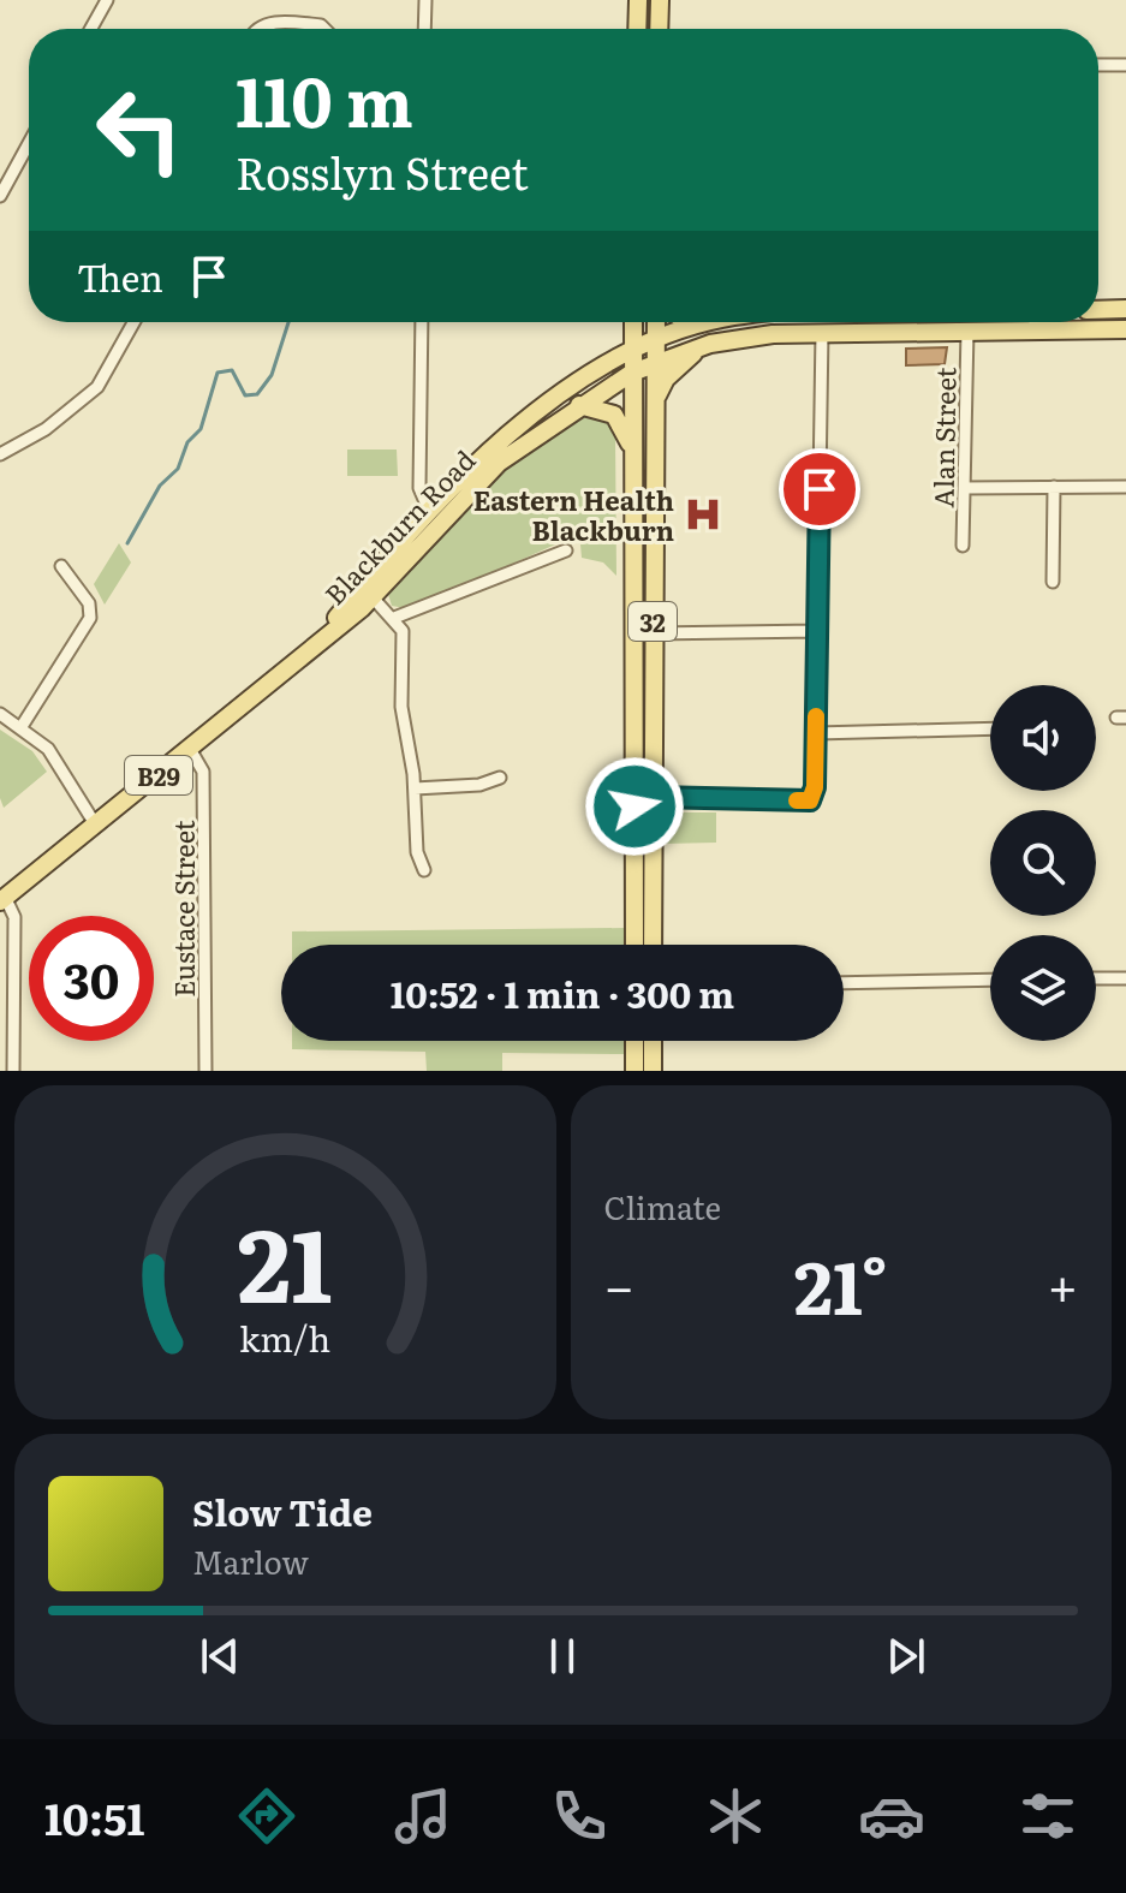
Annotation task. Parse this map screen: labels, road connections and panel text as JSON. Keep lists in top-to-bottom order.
{
  "streets": {
    "main road": ["Blackburn Road", "32", "B29"],
    "street": ["Alan Street", "Eustace Street"]
  },
  "crossings": [
    ["Alan Street", "Blackburn Road"],
    ["Blackburn Road", "32"],
    ["Blackburn Road", "Eustace Street"]
  ],
  "places": {
    "hospital": ["Eastern Health Blackburn"]
  },
  "page": {
    "turn": ["110 m", "Rosslyn Street"],
    "then": "Then",
    "limit": "30",
    "trip": "10:52 · 1 min · 300 m",
    "tile": "Climate",
    "heat": ["−", "21°", "+"],
    "song": ["Slow Tide", "Marlow"],
    "tabs": "10:51",
    "gauge": ["21", "km/h"]
  }
}
